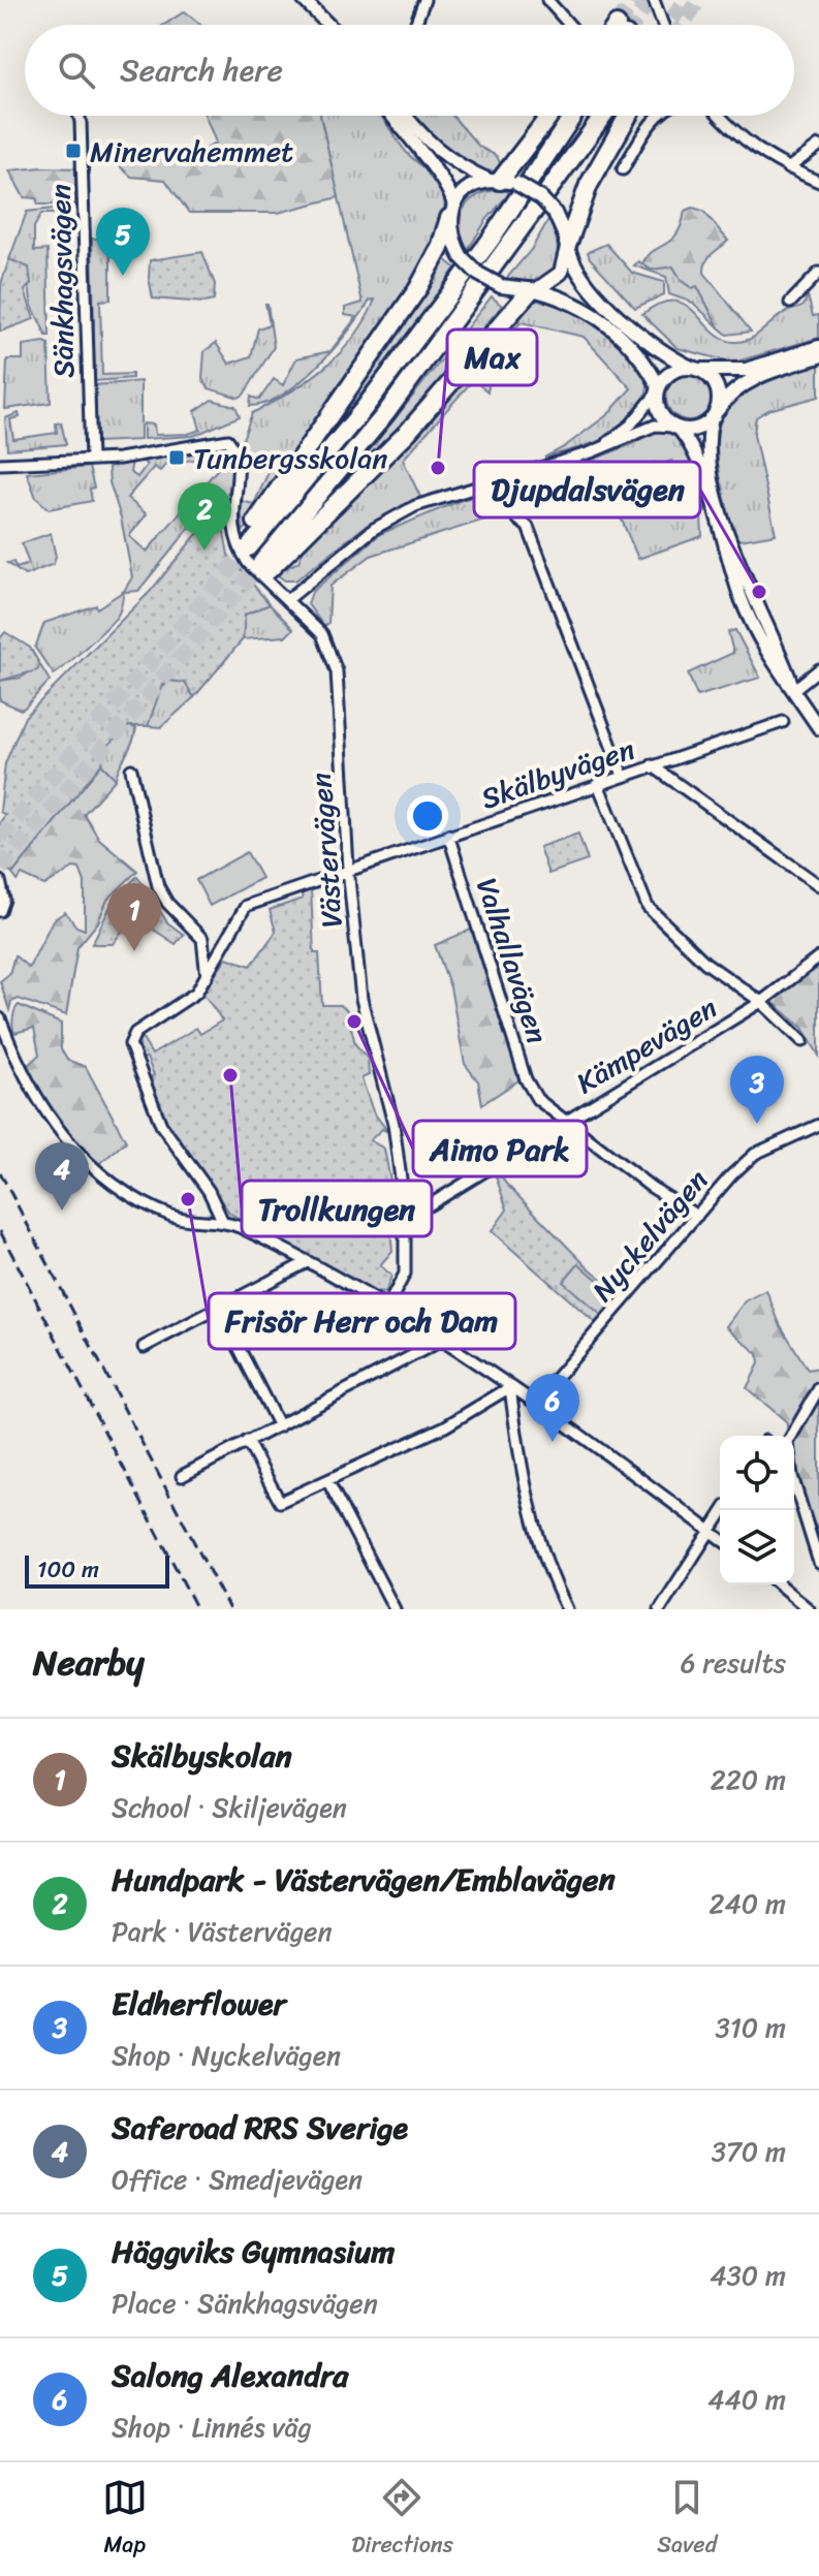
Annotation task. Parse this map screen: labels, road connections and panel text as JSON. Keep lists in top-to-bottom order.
{
  "streets": {
    "street": [
      "Sänkhagsvägen",
      "Skälbyvägen",
      "Västervägen",
      "Valhallavägen",
      "Kämpevägen",
      "Nyckelvägen"
    ]
  },
  "crossings": [
    ["Sänkhagsvägen", "Västervägen"],
    ["Skälbyvägen", "Västervägen"],
    ["Skälbyvägen", "Valhallavägen"],
    ["Västervägen", "Kämpevägen"],
    ["Valhallavägen", "Kämpevägen"],
    ["Valhallavägen", "Nyckelvägen"]
  ],
  "places": {
    "transit": ["Minervahemmet", "Tunbergsskolan"],
    "other": [
      "Max",
      "Djupdalsvägen",
      "Aimo Park",
      "Trollkungen",
      "Frisör Herr och Dam"
    ]
  },
  "scale_bar": "100 m",
  "page": {
    "search": "Search here",
    "pins": [
      "5",
      "2",
      "1",
      "3",
      "4",
      "6"
    ],
    "scale": "100 m",
    "heading": ["Nearby", "6 results"],
    "list": [
      {
        "mark": "1",
        "name": "Skälbyskolan",
        "note": "School · Skiljevägen",
        "value": "220 m"
      },
      {
        "mark": "2",
        "name": "Hundpark - Västervägen/Emblavägen",
        "note": "Park · Västervägen",
        "value": "240 m"
      },
      {
        "mark": "3",
        "name": "Eldherflower",
        "note": "Shop · Nyckelvägen",
        "value": "310 m"
      },
      {
        "mark": "4",
        "name": "Saferoad RRS Sverige",
        "note": "Office · Smedjevägen",
        "value": "370 m"
      },
      {
        "mark": "5",
        "name": "Häggviks Gymnasium",
        "note": "Place · Sänkhagsvägen",
        "value": "430 m"
      },
      {
        "mark": "6",
        "name": "Salong Alexandra",
        "note": "Shop · Linnés väg",
        "value": "440 m"
      }
    ],
    "nav": ["Map", "Directions", "Saved"]
  }
}
